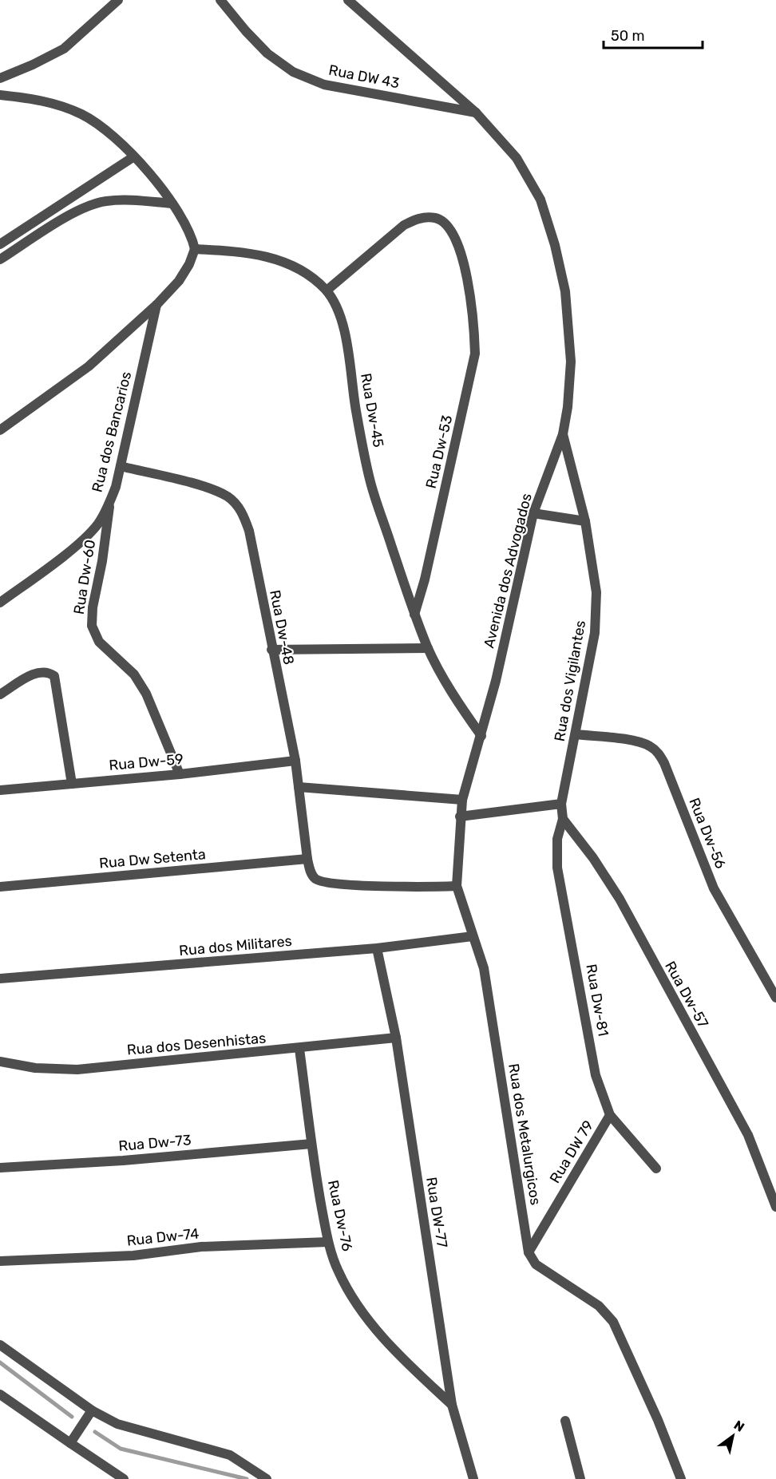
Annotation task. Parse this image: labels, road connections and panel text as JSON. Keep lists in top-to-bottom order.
{
  "streets": {
    "street": [
      "Rua DW 43",
      "Rua Dw-45",
      "Rua dos Bancarios",
      "Rua Dw-53",
      "Avenida dos Advogados",
      "Rua Dw-60",
      "Rua Dw-48",
      "Rua dos Vigilantes",
      "Rua Dw-59",
      "Rua Dw-56",
      "Rua Dw Setenta",
      "Rua dos Militares",
      "Rua Dw-57",
      "Rua Dw-81",
      "Rua dos Desenhistas",
      "Rua dos Metalurgicos",
      "Rua Dw-73",
      "Rua DW 79",
      "Rua DW-77",
      "Rua Dw-76",
      "Rua Dw-74"
    ]
  },
  "crossings": [
    ["Rua DW 43", "Avenida dos Advogados"],
    ["Rua Dw-45", "Rua Dw-53"],
    ["Rua Dw-45", "Avenida dos Advogados"],
    ["Rua dos Bancarios", "Rua Dw-60"],
    ["Rua dos Bancarios", "Rua Dw-48"],
    ["Avenida dos Advogados", "Rua Dw-48"],
    ["Avenida dos Advogados", "Rua dos Vigilantes"],
    ["Avenida dos Advogados", "Rua dos Metalurgicos"],
    ["Rua Dw-60", "Rua Dw-59"],
    ["Rua Dw-48", "Rua Dw-59"],
    ["Rua Dw-48", "Rua Dw Setenta"],
    ["Rua Dw-48", "Rua dos Metalurgicos"],
    ["Rua dos Vigilantes", "Rua Dw-56"],
    ["Rua dos Militares", "Rua dos Metalurgicos"],
    ["Rua dos Militares", "Rua DW-77"],
    ["Rua Dw-57", "Rua Dw-81"],
    ["Rua Dw-81", "Rua DW 79"],
    ["Rua dos Desenhistas", "Rua DW-77"],
    ["Rua dos Desenhistas", "Rua Dw-76"],
    ["Rua dos Metalurgicos", "Rua DW 79"],
    ["Rua Dw-73", "Rua Dw-76"],
    ["Rua DW-77", "Rua Dw-76"],
    ["Rua Dw-76", "Rua Dw-74"]
  ],
  "scale_bar": "50 m",
  "north": "top right"
}
